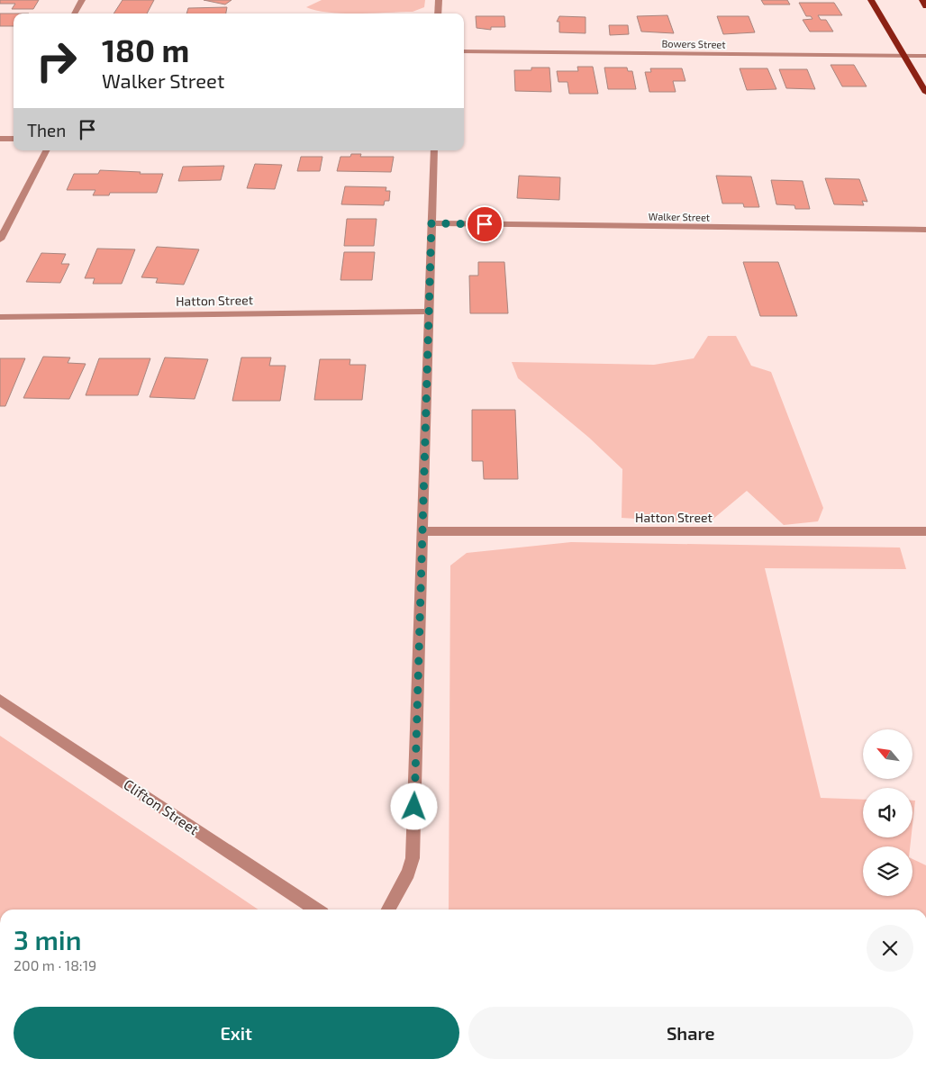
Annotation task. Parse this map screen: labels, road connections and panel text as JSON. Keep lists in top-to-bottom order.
{
  "streets": {
    "street": [
      "Bowers Street",
      "Walker Street",
      "Hatton Street",
      "Clifton Street"
    ]
  },
  "north": "top left",
  "page": {
    "turn": ["180 m", "Walker Street"],
    "then": "Then",
    "heading": ["3 min", "200 m · 18:19"],
    "buttons": ["Exit", "Share"]
  }
}
